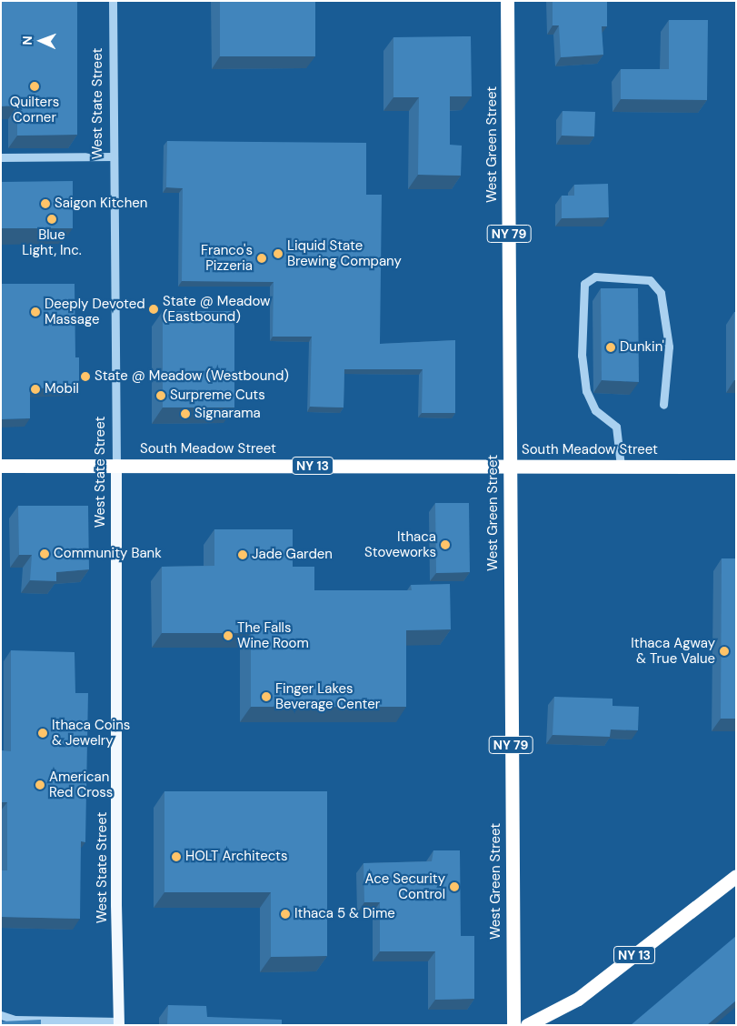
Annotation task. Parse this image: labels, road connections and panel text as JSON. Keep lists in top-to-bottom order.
{
  "streets": {
    "highway": [
      "West Green Street",
      "NY 79",
      "South Meadow Street",
      "NY 13"
    ],
    "main road": ["West State Street"]
  },
  "crossings": [
    ["West State Street", "South Meadow Street"],
    ["West State Street", "NY 13"],
    ["West Green Street", "South Meadow Street"],
    ["South Meadow Street", "NY 13"]
  ],
  "places": [
    "Quilters Corner",
    "Saigon Kitchen",
    "Blue Light, Inc.",
    "Liquid State Brewing Company",
    "Franco's Pizzeria",
    "State @ Meadow (Eastbound)",
    "Deeply Devoted Massage",
    "Dunkin'",
    "State @ Meadow (Westbound)",
    "Mobil",
    "Surpreme Cuts",
    "Signarama",
    "Ithaca Stoveworks",
    "Community Bank",
    "Jade Garden",
    "The Falls Wine Room",
    "Ithaca Agway & True Value",
    "Finger Lakes Beverage Center",
    "Ithaca Coins & Jewelry",
    "American Red Cross",
    "HOLT Architects",
    "Ace Security Control",
    "Ithaca 5 & Dime"
  ],
  "north": "left"
}
